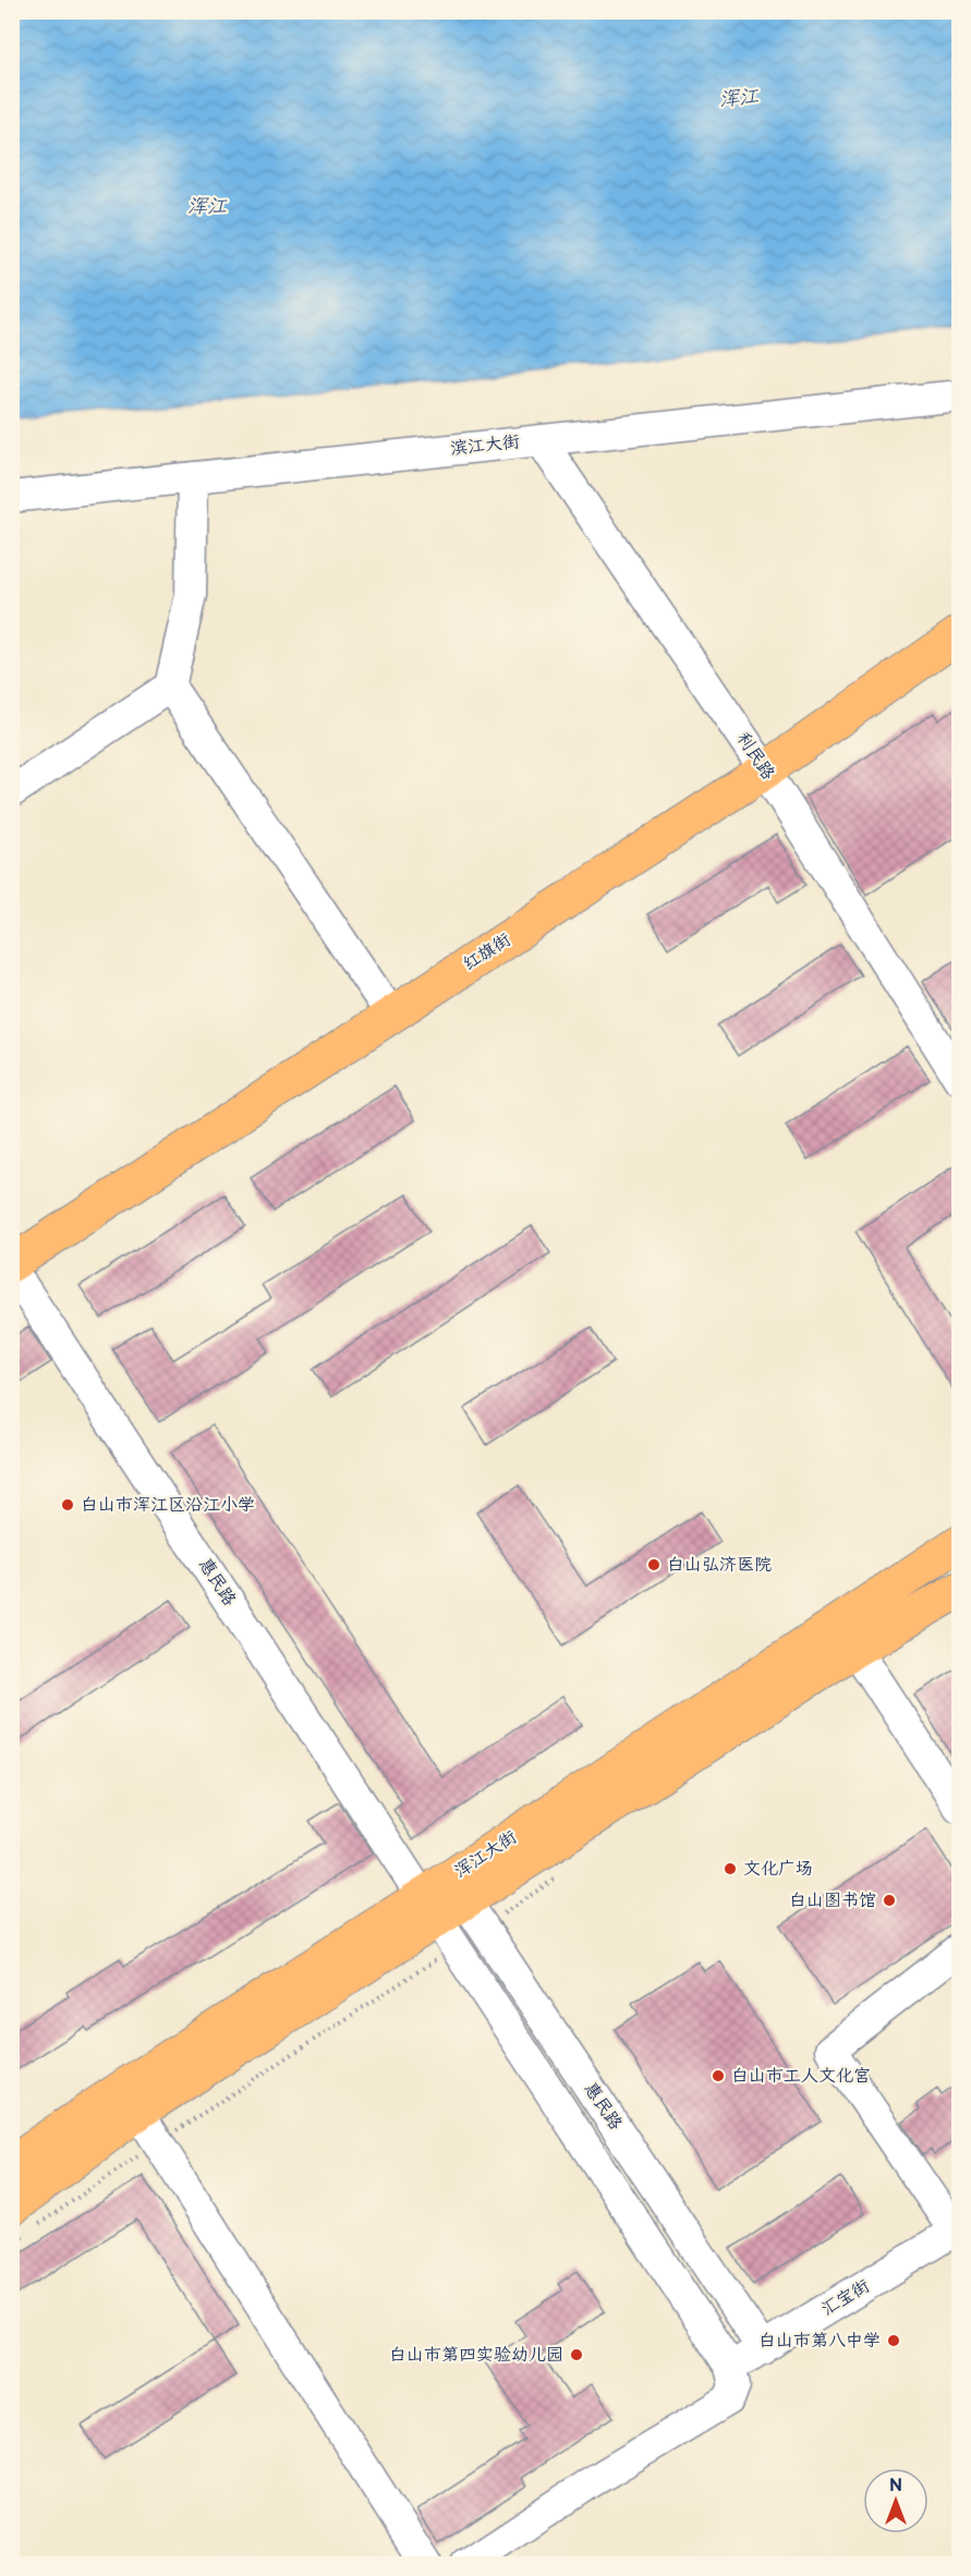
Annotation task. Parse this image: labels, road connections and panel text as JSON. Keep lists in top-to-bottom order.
{
  "streets": {
    "main road": ["红旗街", "浑江大街"],
    "street": [
      "滨江大街",
      "利民路",
      "惠民路",
      "汇宝街"
    ]
  },
  "crossings": [
    ["滨江大街", "利民路"],
    ["利民路", "红旗街"],
    ["红旗街", "惠民路"],
    ["惠民路", "浑江大街"],
    ["惠民路", "汇宝街"]
  ],
  "water": ["浑江"],
  "places": [
    "白山市浑江区沿江小学",
    "白山弘济医院",
    "文化广场",
    "白山图书馆",
    "白山市工人文化宫",
    "白山市第八中学",
    "白山市第四实验幼儿园"
  ],
  "north": "top"
}
